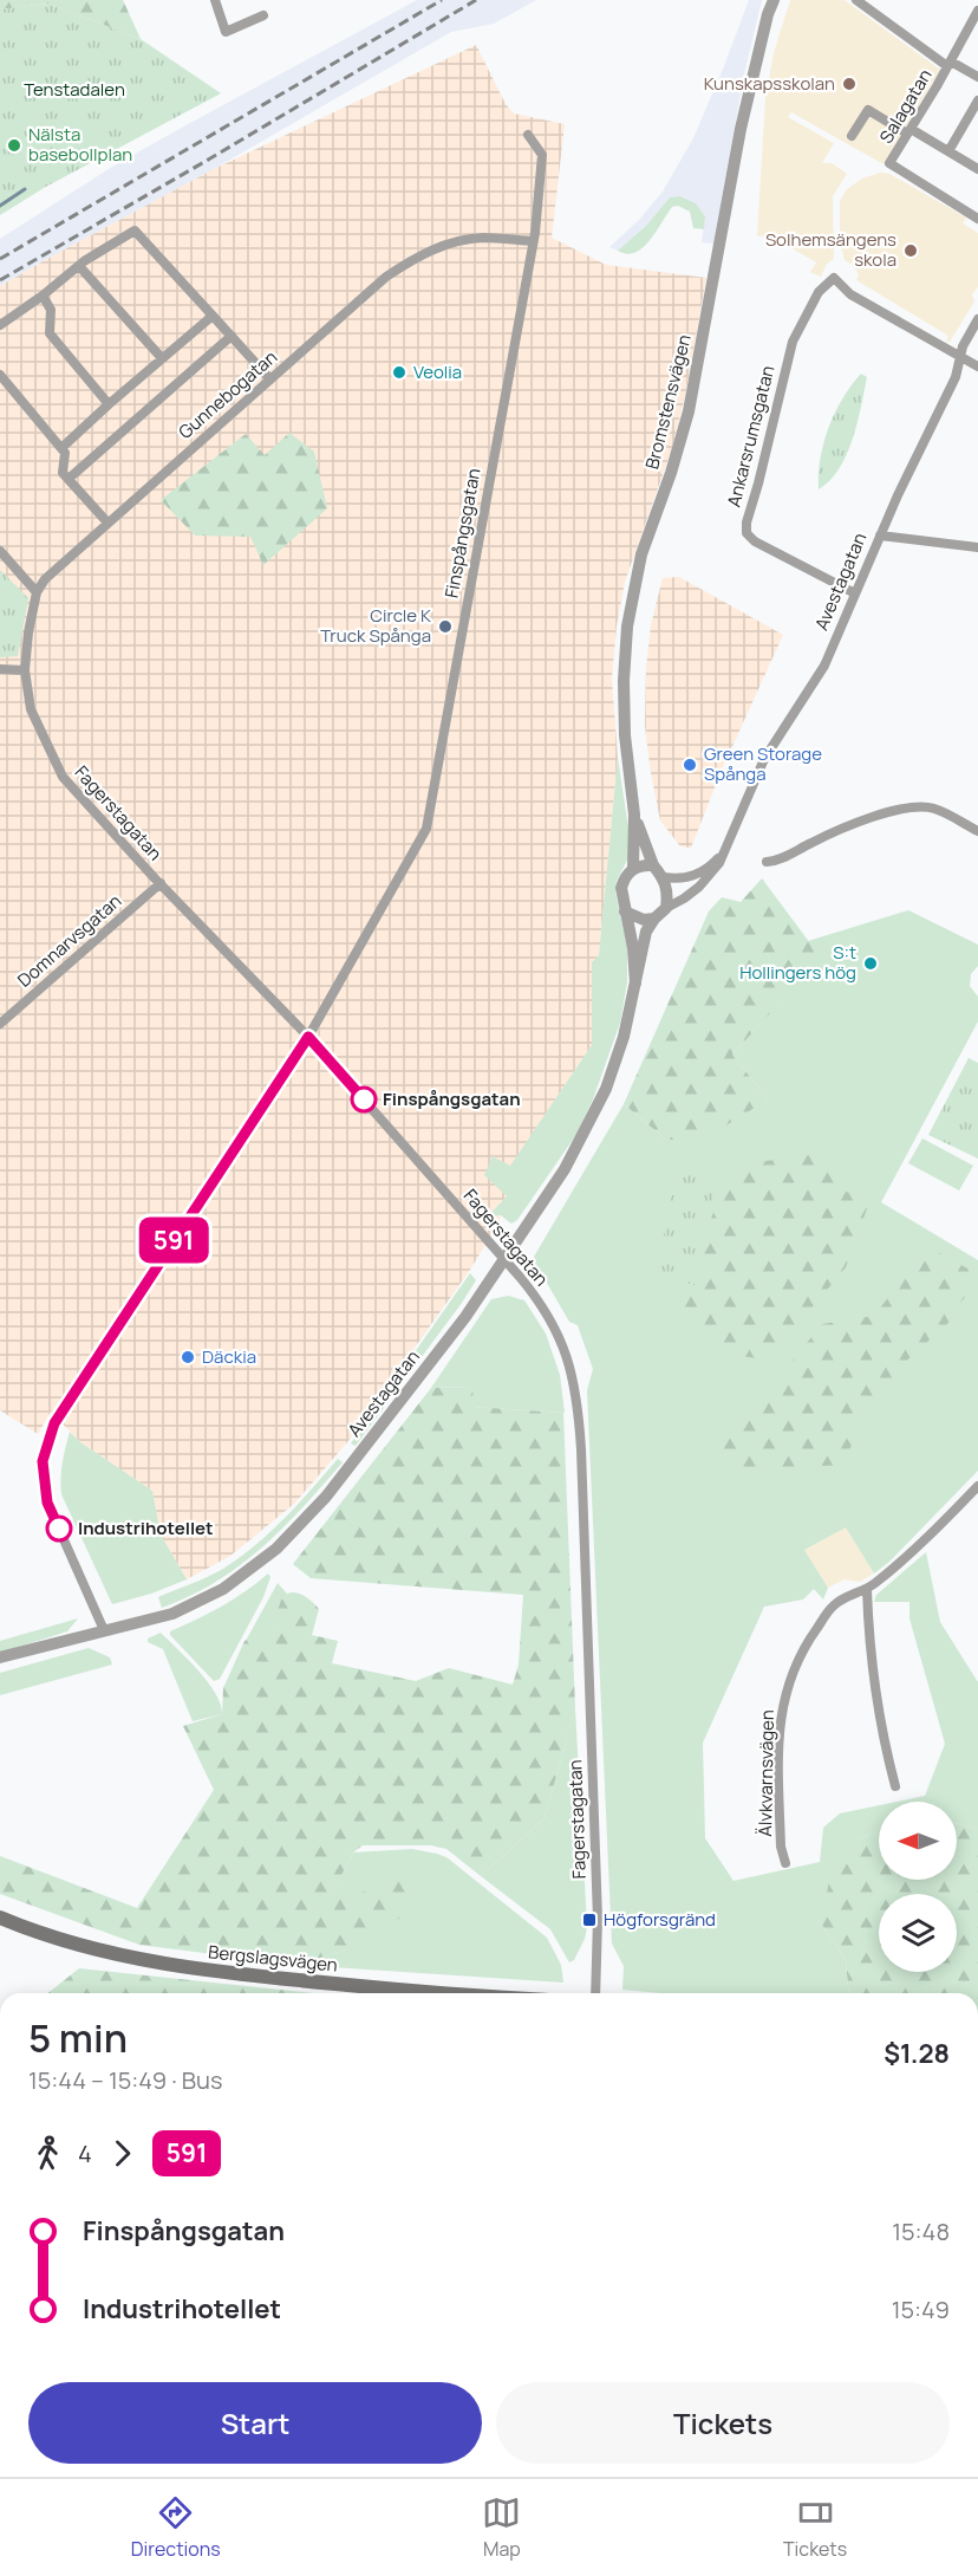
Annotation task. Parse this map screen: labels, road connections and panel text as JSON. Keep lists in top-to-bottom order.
{
  "streets": {
    "main road": ["Bergslagsvägen"],
    "street": [
      "Salagatan",
      "Gunnebogatan",
      "Bromstensvägen",
      "Ankarsrumsgatan",
      "Finspångsgatan",
      "Avestagatan",
      "Fagerstagatan",
      "Domnarvsgatan",
      "Älvkvarnsvägen"
    ]
  },
  "crossings": [
    ["Gunnebogatan", "Finspångsgatan"],
    ["Gunnebogatan", "Fagerstagatan"],
    ["Bromstensvägen", "Avestagatan"],
    ["Ankarsrumsgatan", "Avestagatan"],
    ["Finspångsgatan", "Avestagatan"],
    ["Finspångsgatan", "Fagerstagatan"],
    ["Avestagatan", "Fagerstagatan"],
    ["Fagerstagatan", "Domnarvsgatan"]
  ],
  "parks": ["Tenstadalen"],
  "places": {
    "other": [
      "Kunskapsskolan",
      "Nälsta basebollplan",
      "Solhemsängens skola",
      "Veolia",
      "Circle K Truck Spånga",
      "Green Storage Spånga",
      "S:t Hollingers hög",
      "Finspångsgatan",
      "Däckia",
      "Industrihotellet"
    ],
    "transit": ["Högforsgränd"]
  },
  "lines": ["bus line 591"],
  "north": "left",
  "page": {
    "on_map": "591",
    "heading": ["5 min", "15:44 – 15:49 · Bus", "$1.28"],
    "legs": ["4", "591"],
    "list": [
      {
        "name": "Finspångsgatan",
        "value": "15:48"
      },
      {
        "name": "Industrihotellet",
        "value": "15:49"
      }
    ],
    "buttons": ["Start", "Tickets"],
    "tabs": ["Directions", "Map", "Tickets"]
  }
}
